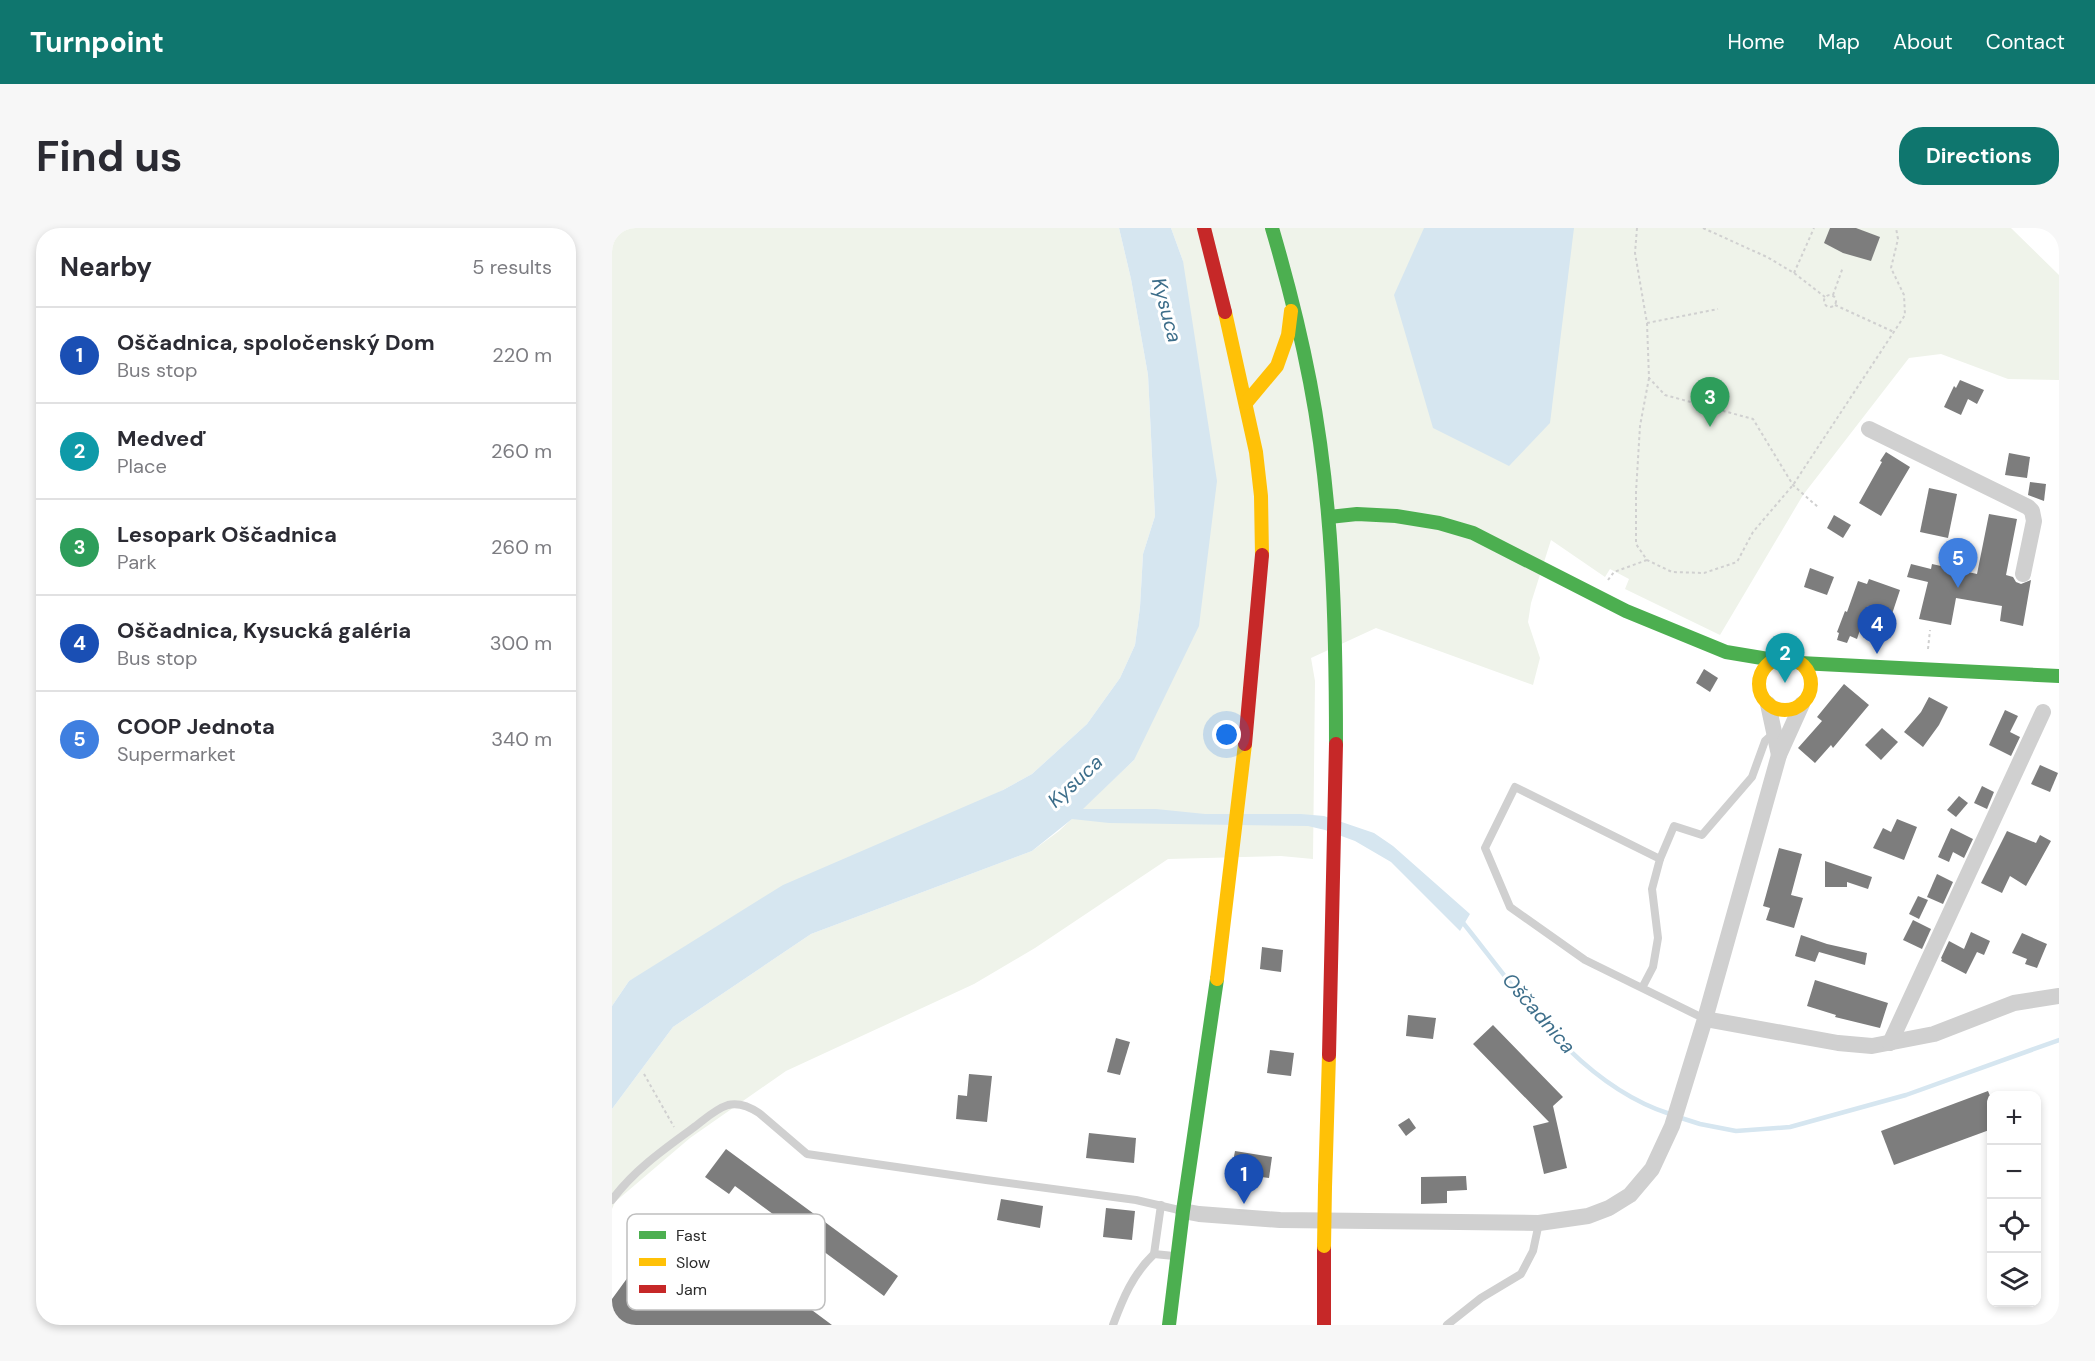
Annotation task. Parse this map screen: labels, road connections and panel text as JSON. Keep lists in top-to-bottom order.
{
  "water": ["Kysuca", "Oščadnica"],
  "legend": ["Fast", "Slow", "Jam"],
  "page": {
    "header": "Turnpoint",
    "nav": [
      "Home",
      "Map",
      "About",
      "Contact"
    ],
    "buttons": "Directions",
    "title": "Find us",
    "heading": ["Nearby", "5 results"],
    "list": [
      {
        "mark": "1",
        "name": "Oščadnica, spoločenský Dom",
        "note": "Bus stop",
        "value": "220 m"
      },
      {
        "mark": "2",
        "name": "Medveď",
        "note": "Place",
        "value": "260 m"
      },
      {
        "mark": "3",
        "name": "Lesopark Oščadnica",
        "note": "Park",
        "value": "260 m"
      },
      {
        "mark": "4",
        "name": "Oščadnica, Kysucká galéria",
        "note": "Bus stop",
        "value": "300 m"
      },
      {
        "mark": "5",
        "name": "COOP Jednota",
        "note": "Supermarket",
        "value": "340 m"
      }
    ],
    "pins": [
      "3",
      "5",
      "4",
      "2",
      "1"
    ],
    "map_buttons": ["+", "−"]
  }
}
